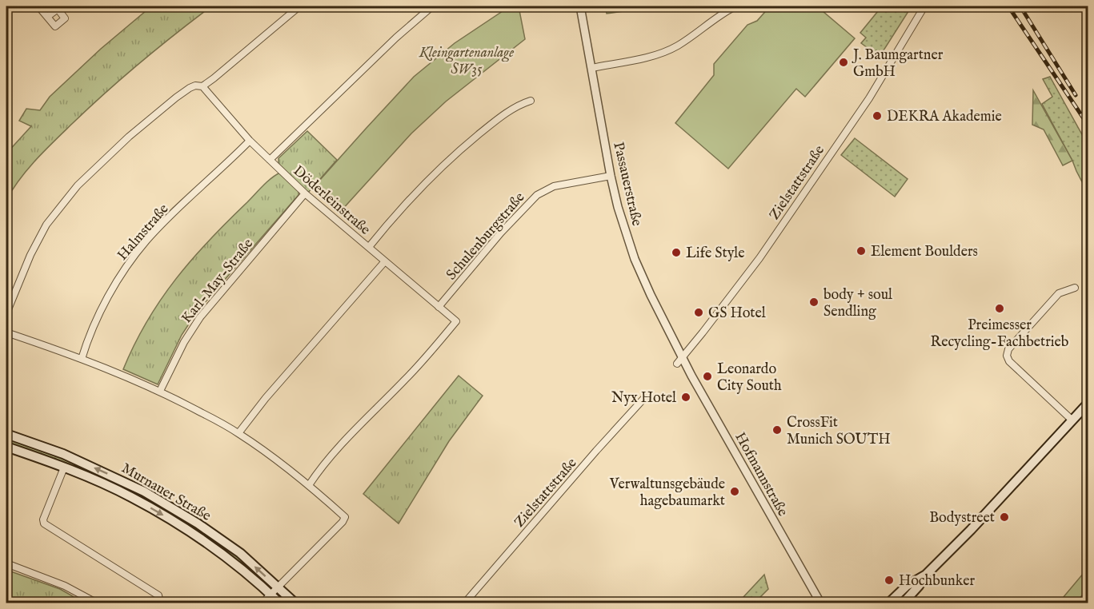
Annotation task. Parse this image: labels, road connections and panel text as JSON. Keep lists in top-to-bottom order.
{
  "streets": {
    "main road": ["Murnauer Straße"],
    "street": [
      "Zielstattstraße",
      "Passauerstraße",
      "Döderleinstraße",
      "Halmstraße",
      "Schulenburgstraße",
      "Karl-May-Straße",
      "Hofmannstraße"
    ]
  },
  "crossings": [
    ["Zielstattstraße", "Passauerstraße"],
    ["Zielstattstraße", "Hofmannstraße"],
    ["Passauerstraße", "Schulenburgstraße"],
    ["Passauerstraße", "Hofmannstraße"],
    ["Döderleinstraße", "Halmstraße"],
    ["Döderleinstraße", "Schulenburgstraße"],
    ["Döderleinstraße", "Karl-May-Straße"]
  ],
  "parks": ["Kleingartenanlage SW35"],
  "places": [
    "J. Baumgartner GmbH",
    "DEKRA Akademie",
    "Element Boulders",
    "Life Style",
    "body + soul Sendling",
    "Preimesser Recycling-Fachbetrieb",
    "GS Hotel",
    "Leonardo City South",
    "Nyx Hotel",
    "CrossFit Munich SOUTH",
    "Verwaltunsgebäude hagebaumarkt",
    "Bodystreet",
    "Hochbunker"
  ]
}
